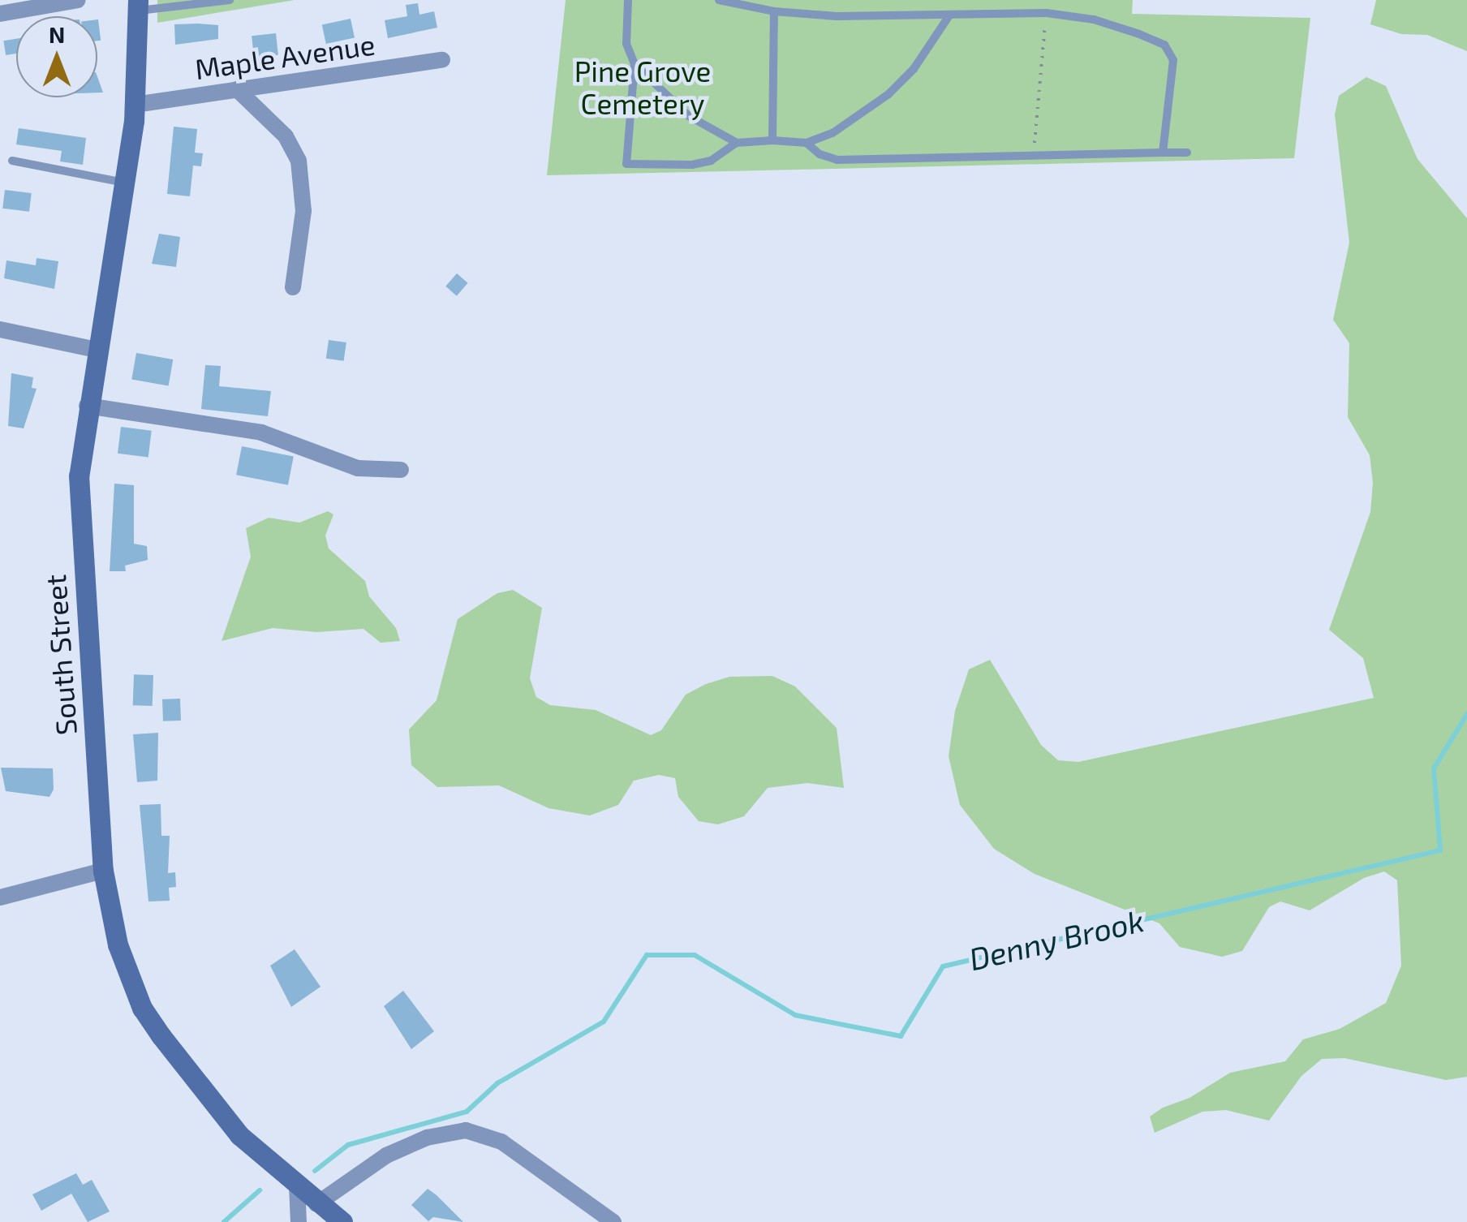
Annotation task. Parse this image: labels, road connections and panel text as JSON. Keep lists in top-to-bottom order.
{
  "streets": {
    "main road": ["South Street"],
    "street": ["Maple Avenue"]
  },
  "crossings": [
    ["Maple Avenue", "South Street"]
  ],
  "water": ["Denny Brook"],
  "parks": ["Pine Grove Cemetery"],
  "north": "top"
}
